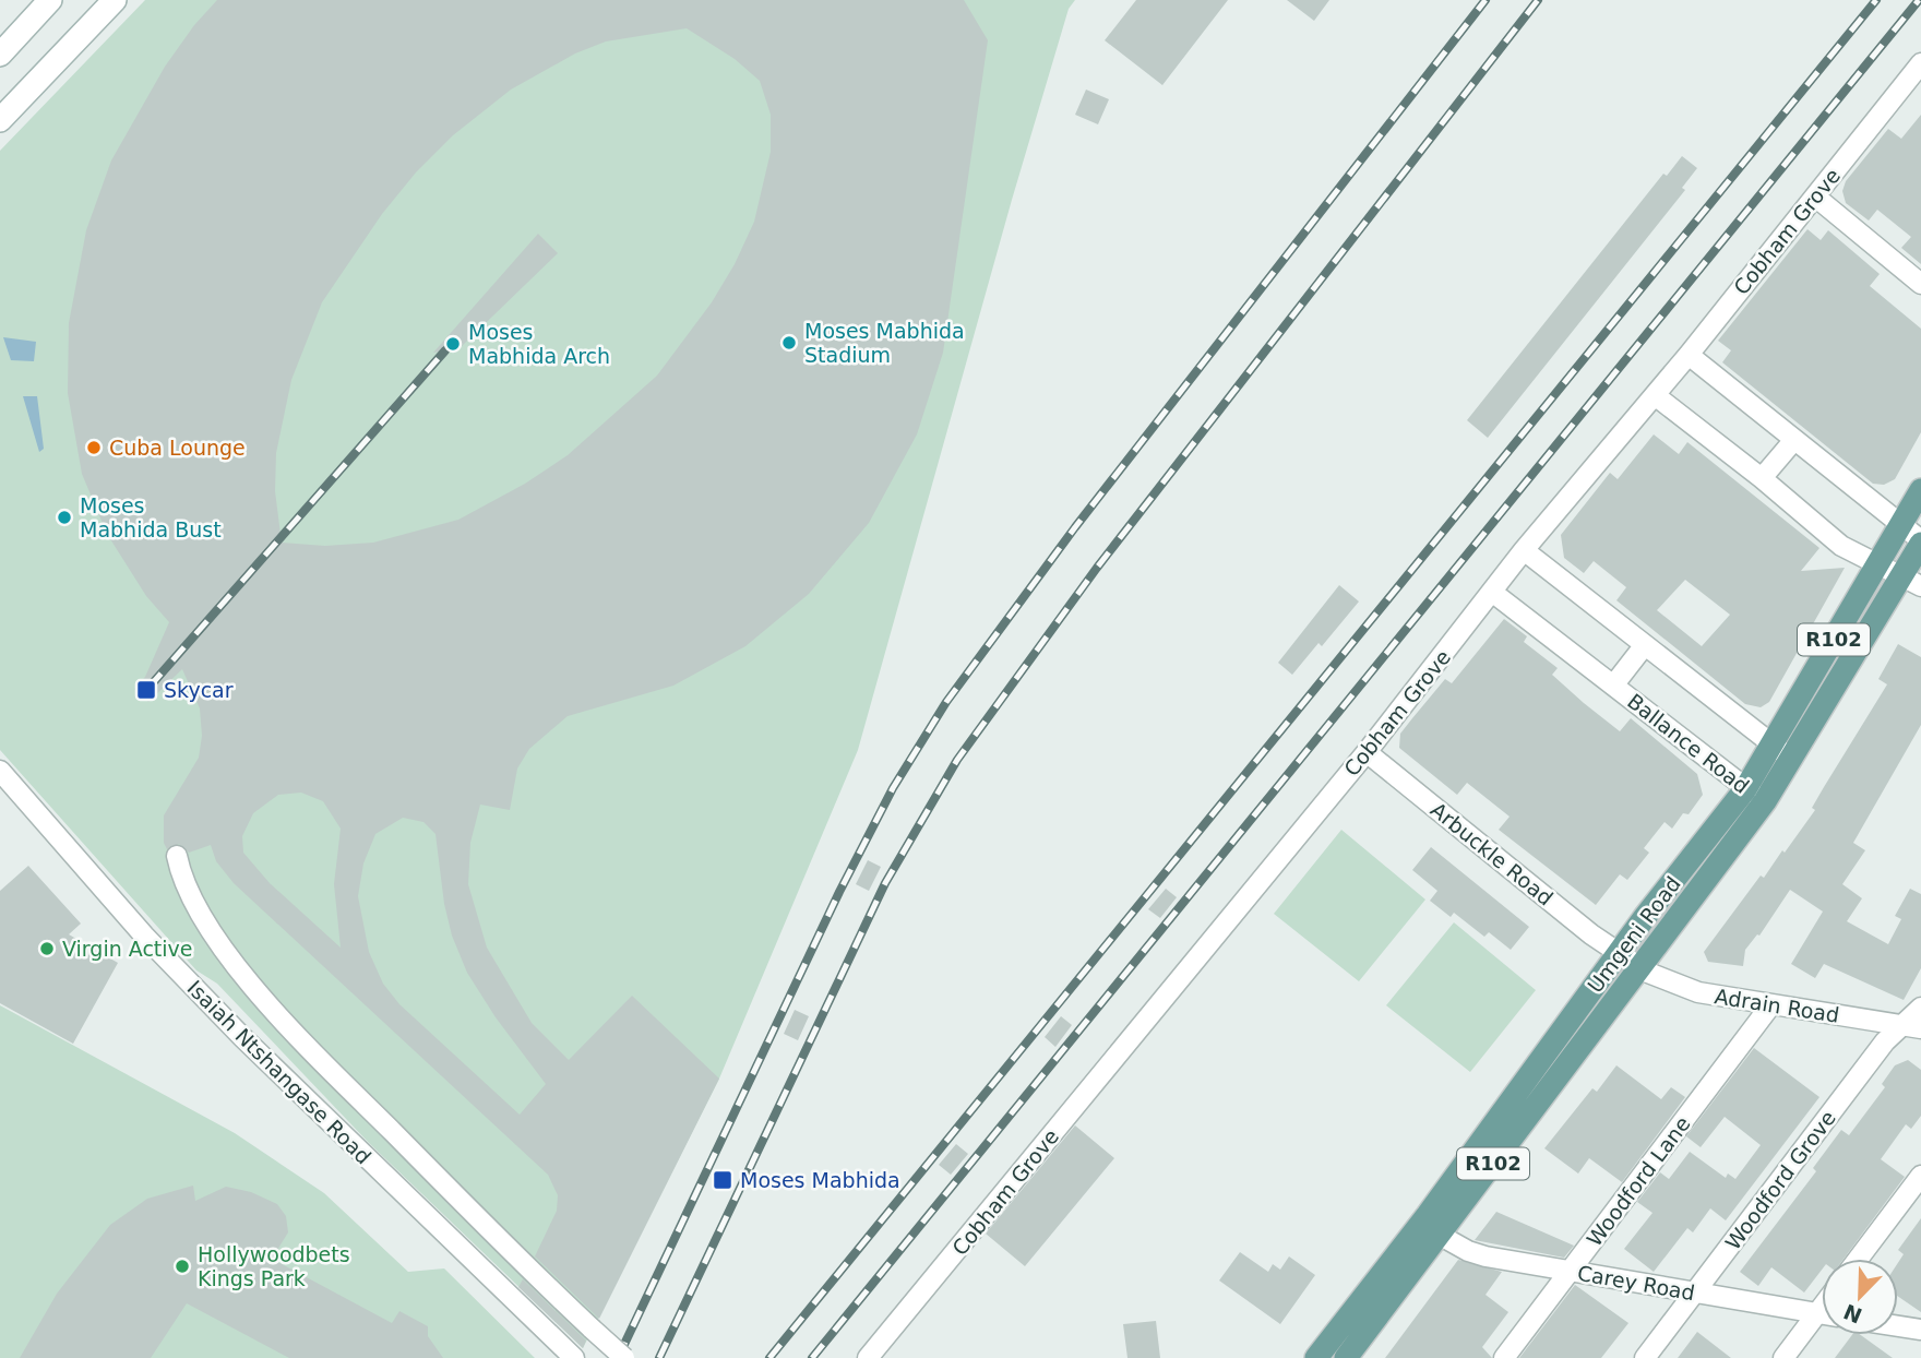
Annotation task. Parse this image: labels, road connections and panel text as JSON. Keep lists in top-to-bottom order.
{
  "streets": {
    "main road": ["R102", "Umgeni Road"],
    "street": [
      "Cobham Grove",
      "Ballance Road",
      "Arbuckle Road",
      "Adrain Road",
      "Isaiah Ntshangase Road",
      "Woodford Grove",
      "Woodford Lane",
      "Carey Road"
    ]
  },
  "crossings": [
    ["Cobham Grove", "Ballance Road"],
    ["Cobham Grove", "Arbuckle Road"],
    ["Ballance Road", "Umgeni Road"],
    ["Arbuckle Road", "Umgeni Road"],
    ["Arbuckle Road", "Adrain Road"],
    ["Umgeni Road", "Adrain Road"],
    ["Umgeni Road", "Carey Road"],
    ["Adrain Road", "Woodford Grove"],
    ["Adrain Road", "Woodford Lane"],
    ["Woodford Grove", "Carey Road"],
    ["Woodford Lane", "Carey Road"]
  ],
  "places": {
    "other": [
      "Moses Mabhida Stadium",
      "Moses Mabhida Arch",
      "Cuba Lounge",
      "Moses Mabhida Bust",
      "Virgin Active",
      "Hollywoodbets Kings Park"
    ],
    "transit": ["Skycar", "Moses Mabhida"]
  },
  "north": "bottom left"
}
